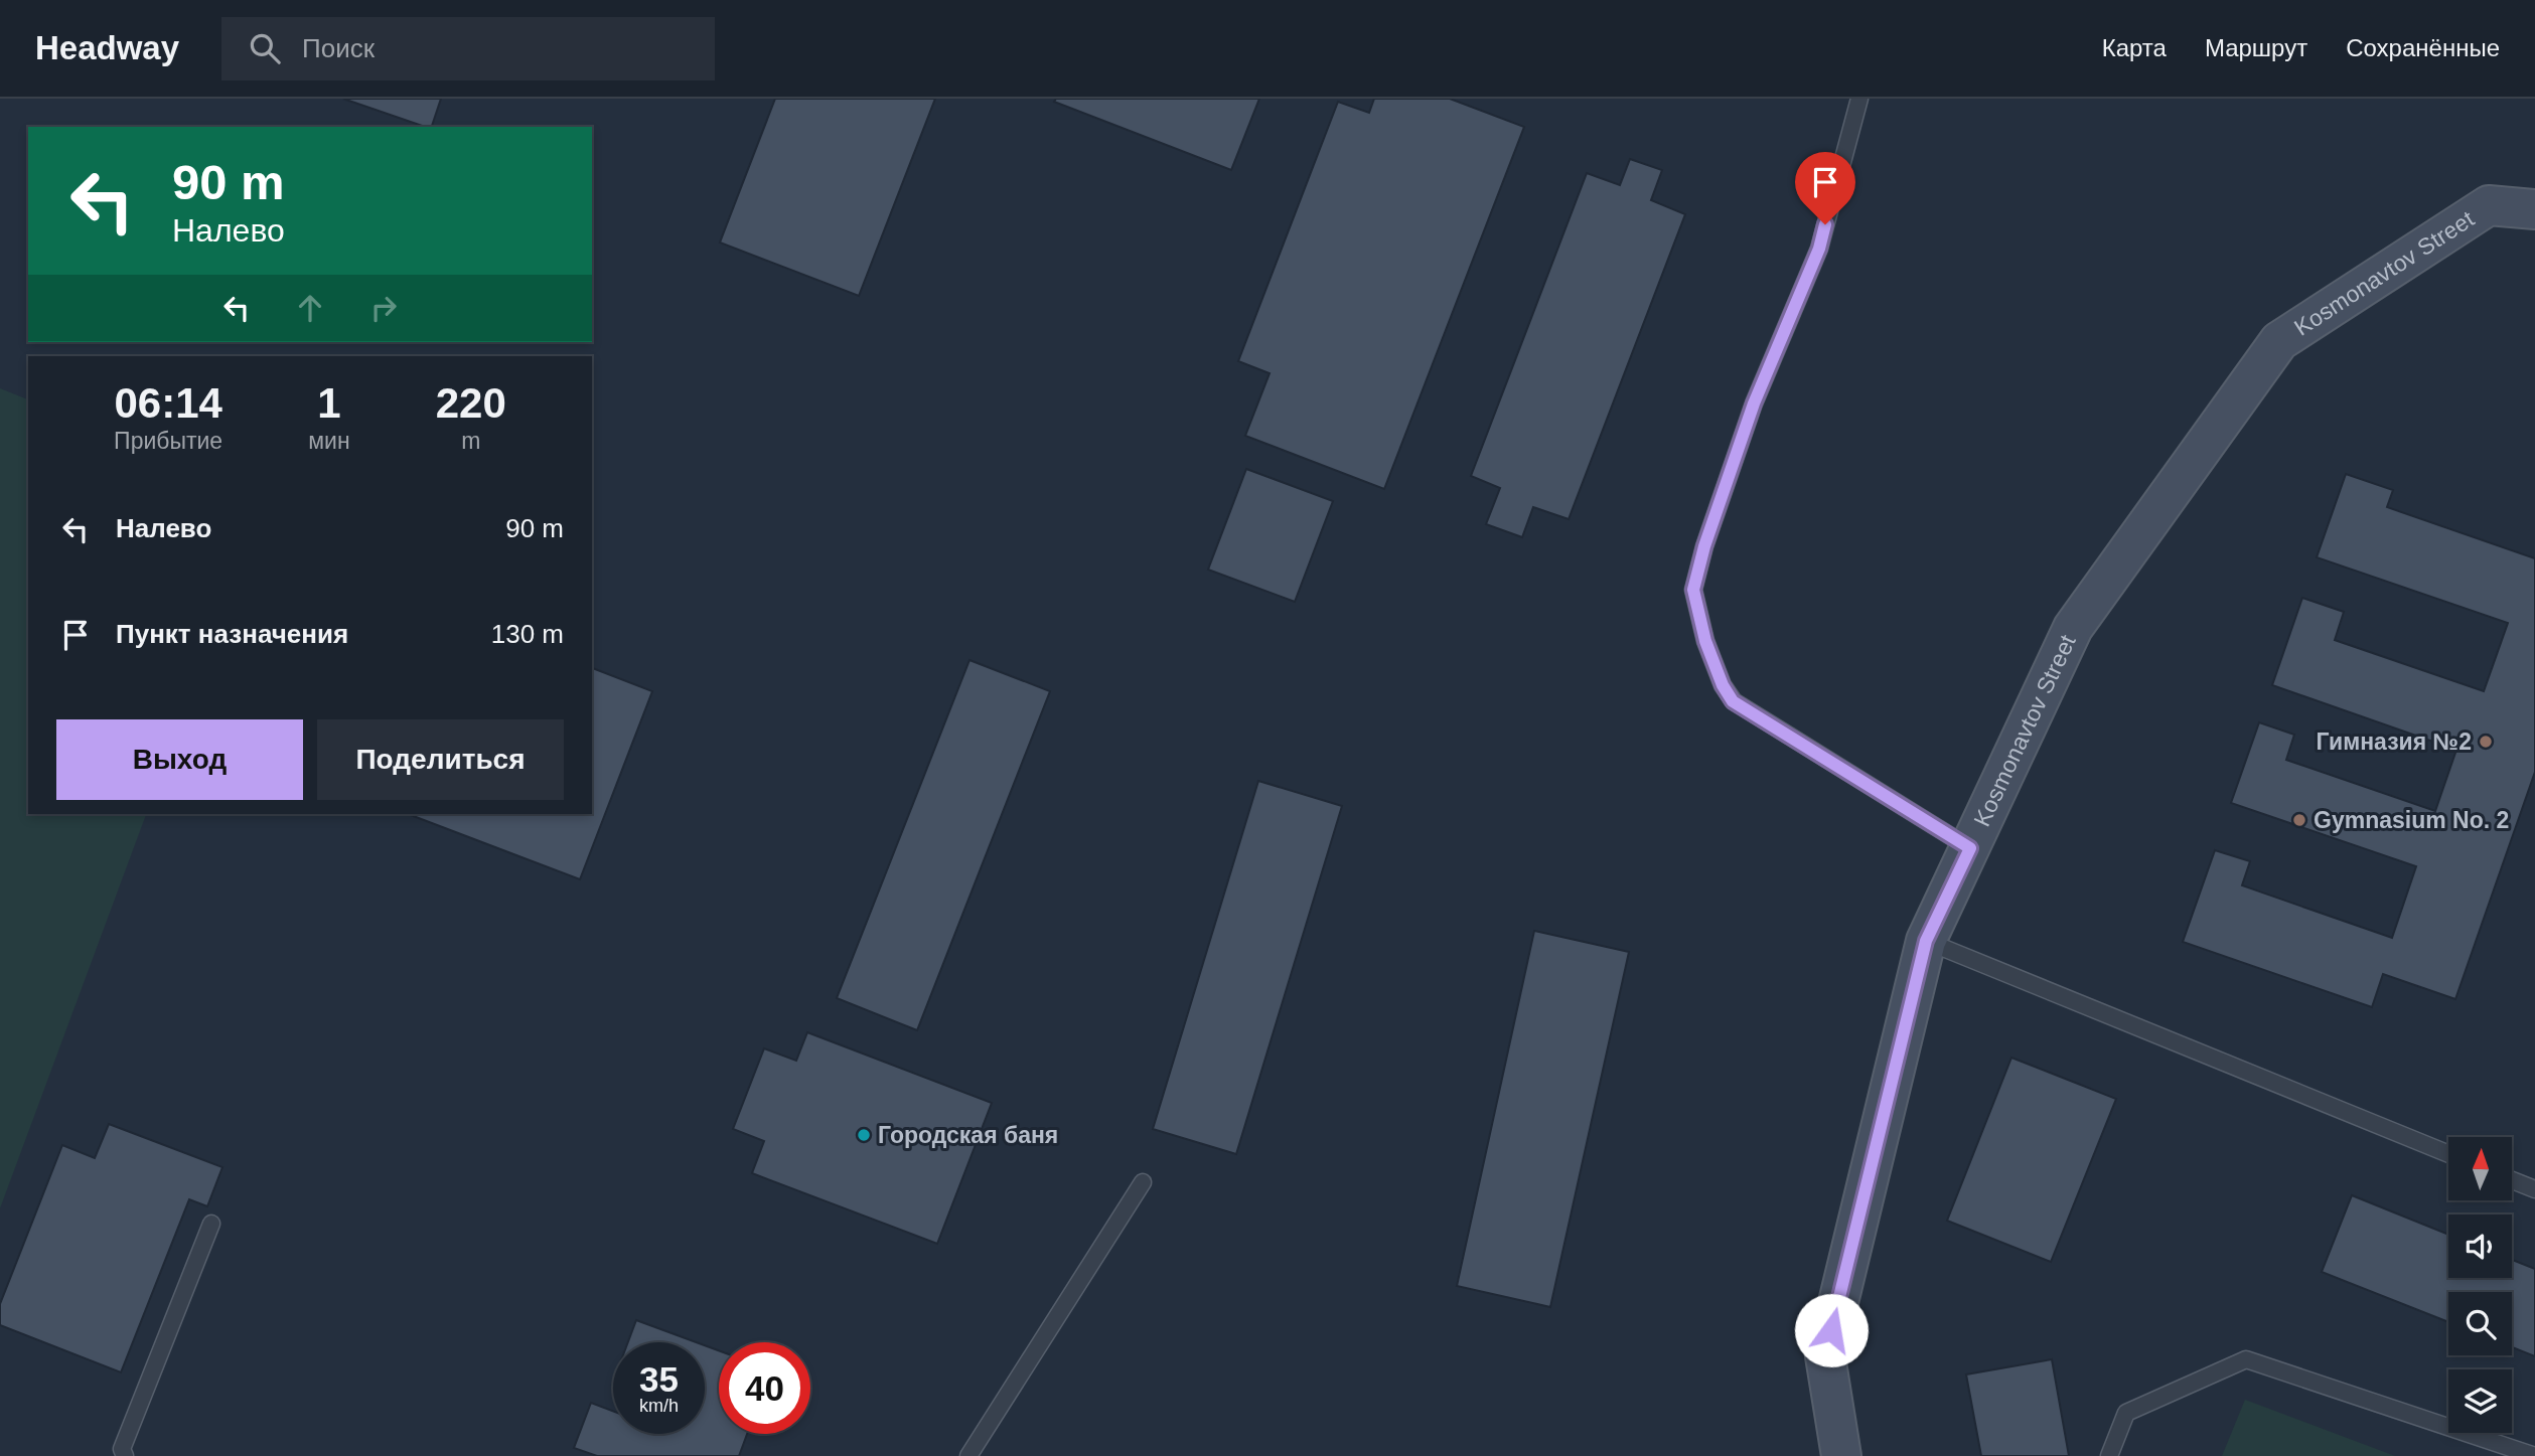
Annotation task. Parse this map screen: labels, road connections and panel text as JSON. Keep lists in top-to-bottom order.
{
  "streets": {
    "street": ["Kosmonavtov Street"]
  },
  "places": ["Гимназия №2", "Gymnasium No. 2", "Городская баня"],
  "north": "top",
  "page": {
    "header": "Headway",
    "search": "Поиск",
    "nav": ["Карта", "Маршрут", "Сохранённые"],
    "turn": ["90 m", "Налево"],
    "eta": [
      "06:14",
      "Прибытие",
      "1",
      "мин",
      "220",
      "m"
    ],
    "list": [
      {
        "name": "Налево",
        "value": "90 m"
      },
      {
        "name": "Пункт назначения",
        "value": "130 m"
      }
    ],
    "buttons": ["Выход", "Поделиться"],
    "speed": "35 km/h",
    "limit": "40"
  }
}
